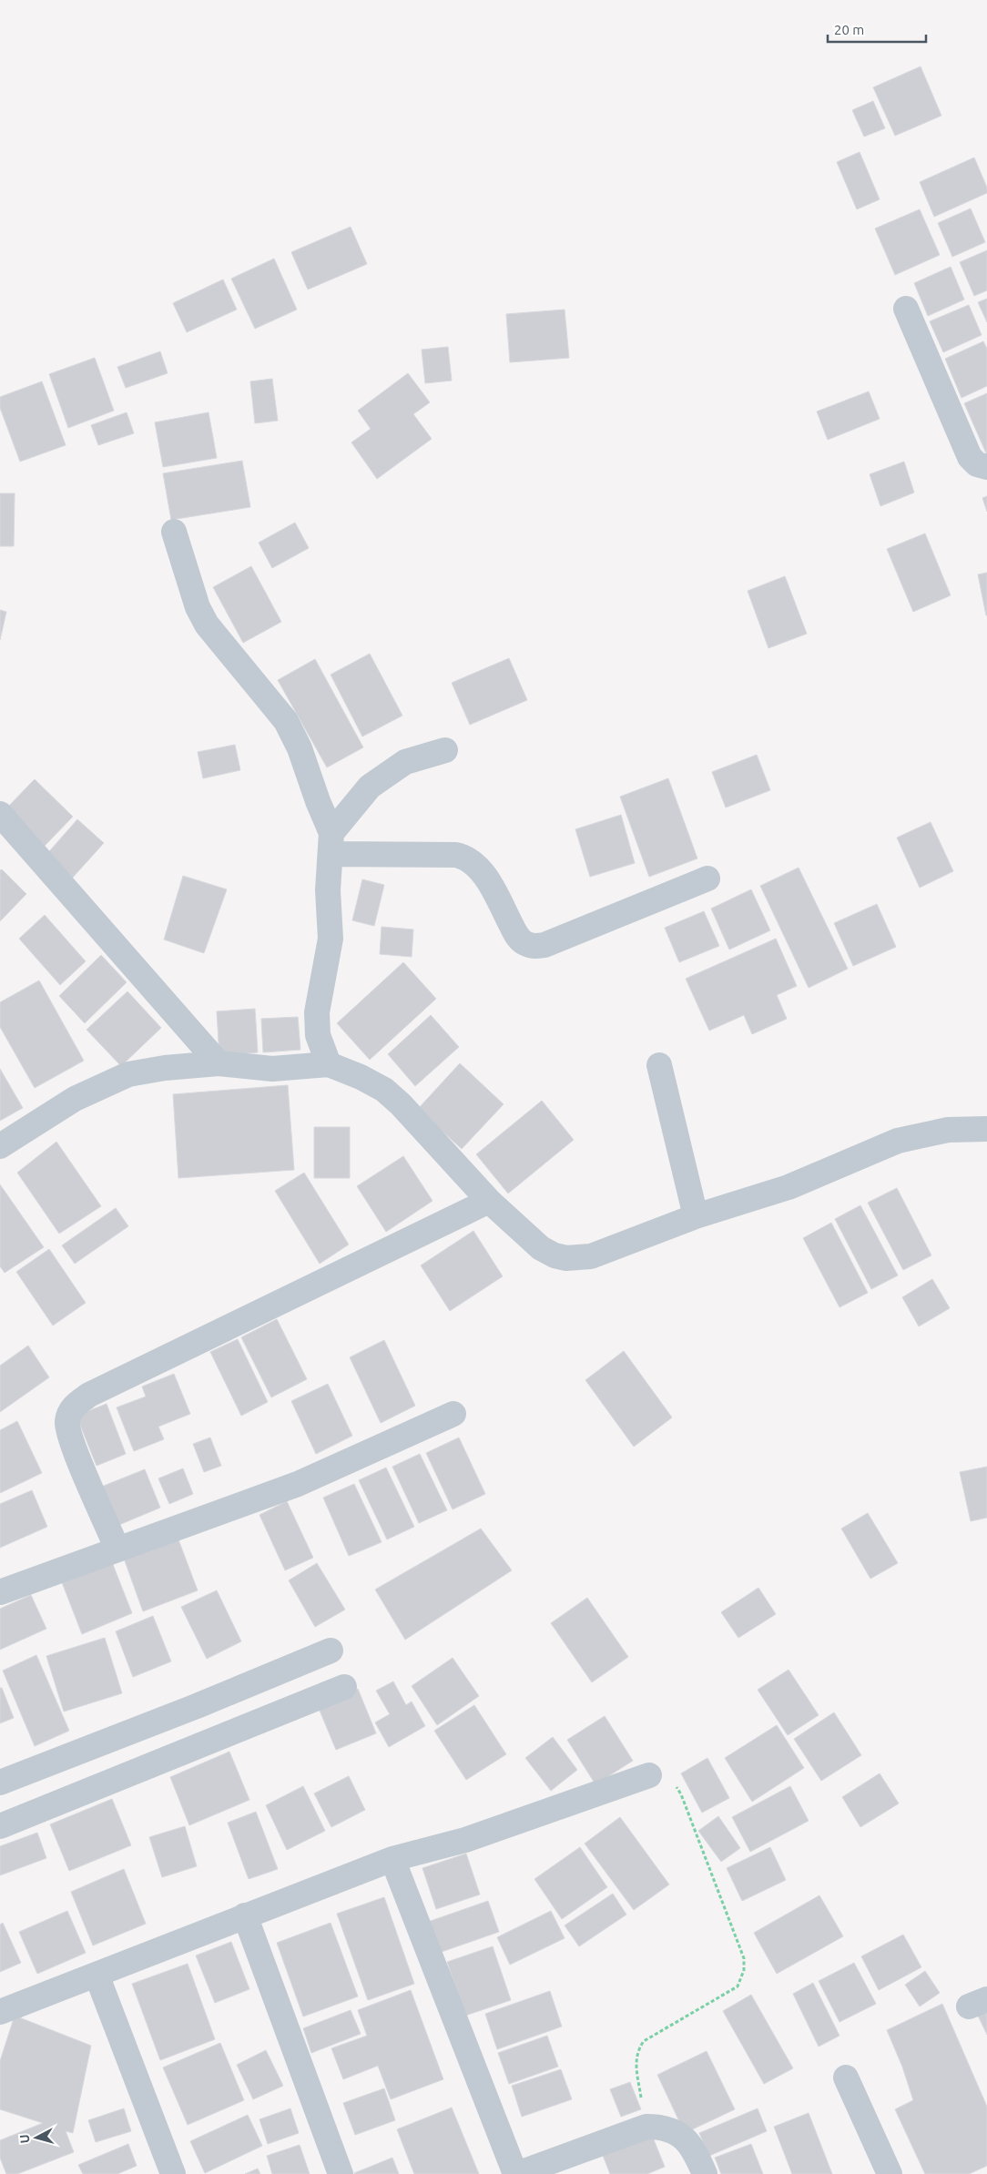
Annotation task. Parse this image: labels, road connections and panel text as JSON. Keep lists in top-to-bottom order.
{
  "scale_bar": "20 m",
  "north": "left"
}
